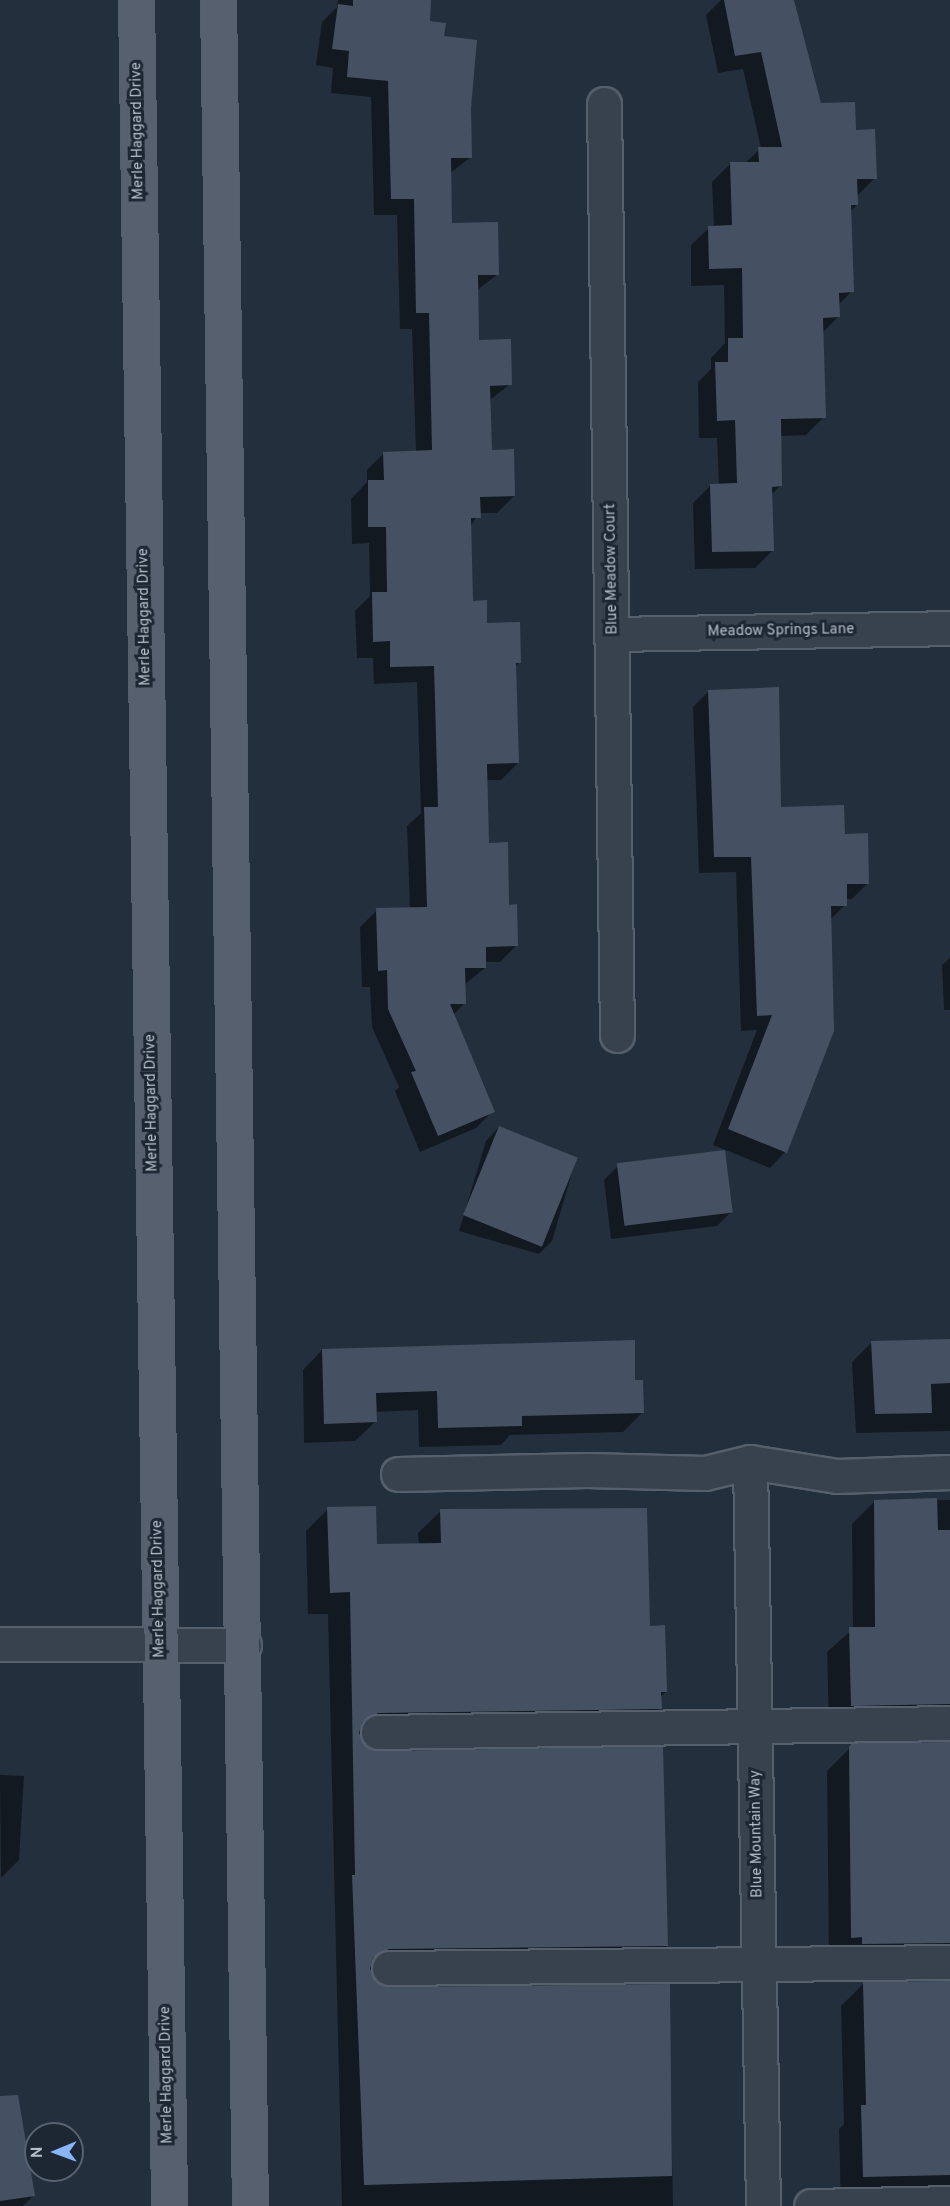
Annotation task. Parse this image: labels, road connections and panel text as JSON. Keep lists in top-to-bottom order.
{
  "streets": {
    "main road": ["Merle Haggard Drive"],
    "street": ["Blue Meadow Court", "Meadow Springs Lane", "Blue Mountain Way"]
  },
  "crossings": [
    ["Blue Meadow Court", "Meadow Springs Lane"]
  ],
  "north": "left"
}
